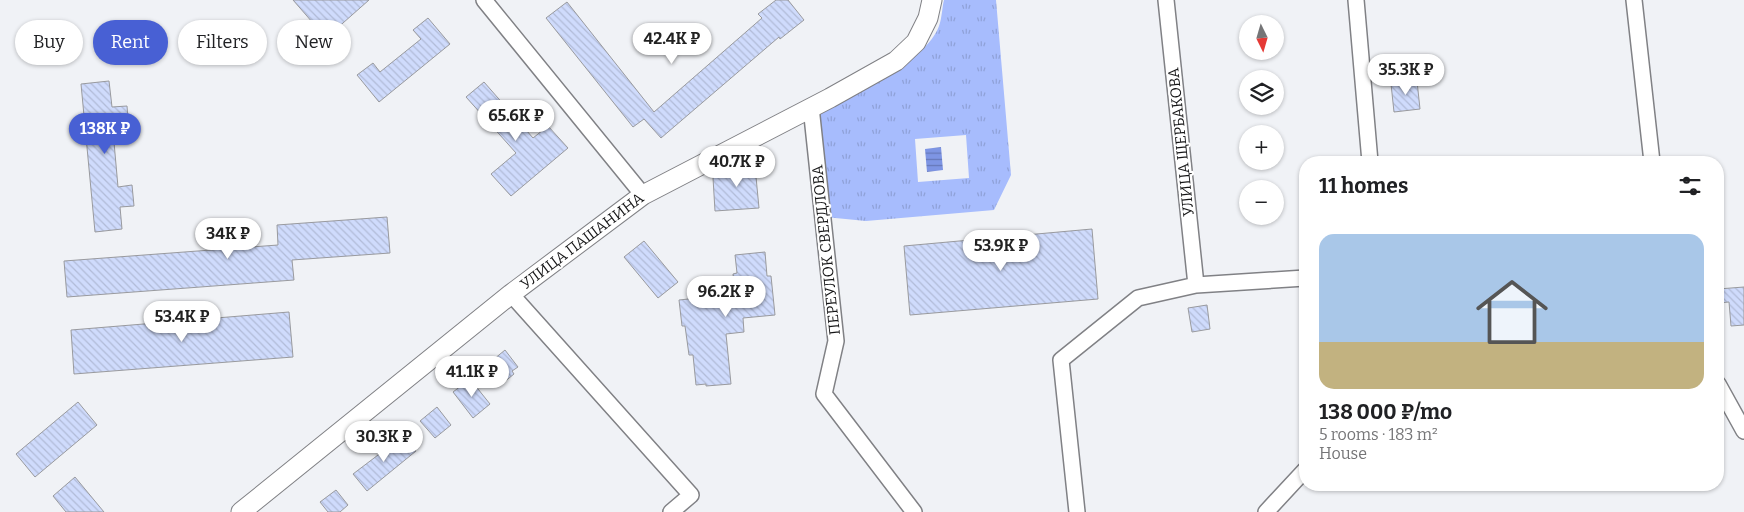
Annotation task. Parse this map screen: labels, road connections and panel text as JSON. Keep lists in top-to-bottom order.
{
  "streets": {
    "main road": ["УЛИЦА ПАШАНИНА"],
    "street": ["УЛИЦА ЩЕРБАКОВА", "ПЕРЕУЛОК СВЕРДЛОВА"]
  },
  "crossings": [
    ["УЛИЦА ПАШАНИНА", "ПЕРЕУЛОК СВЕРДЛОВА"]
  ],
  "north": "bottom",
  "page": {
    "map_buttons": ["+", "−"],
    "chip": [
      "Buy",
      "Rent",
      "Filters",
      "New"
    ],
    "price": [
      "42.4K ₽",
      "35.3K ₽",
      "65.6K ₽",
      "138K ₽",
      "40.7K ₽",
      "34K ₽",
      "53.9K ₽",
      "96.2K ₽",
      "53.4K ₽",
      "41.1K ₽",
      "30.3K ₽"
    ],
    "heading": "11 homes",
    "list": [
      {
        "name": "138 000 ₽/mo",
        "note": "5 rooms · 183 m² · House"
      }
    ]
  }
}
